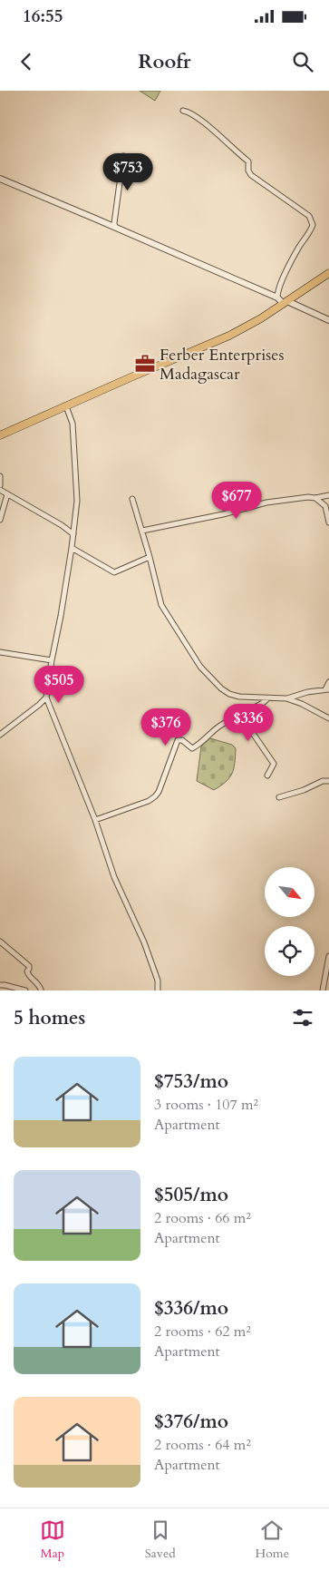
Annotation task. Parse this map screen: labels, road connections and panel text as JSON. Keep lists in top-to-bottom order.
{
  "places": {
    "office": ["Ferber Enterprises Madagascar"]
  },
  "north": "bottom right",
  "page": {
    "status": "16:55",
    "header": "Roofr",
    "price": [
      "$753",
      "$677",
      "$505",
      "$336",
      "$376"
    ],
    "heading": "5 homes",
    "list": [
      {
        "name": "$753/mo",
        "note": "3 rooms · 107 m² · Apartment"
      },
      {
        "name": "$505/mo",
        "note": "2 rooms · 66 m² · Apartment"
      },
      {
        "name": "$336/mo",
        "note": "2 rooms · 62 m² · Apartment"
      },
      {
        "name": "$376/mo",
        "note": "2 rooms · 64 m² · Apartment"
      }
    ],
    "tabs": ["Map", "Saved", "Home"]
  }
}
